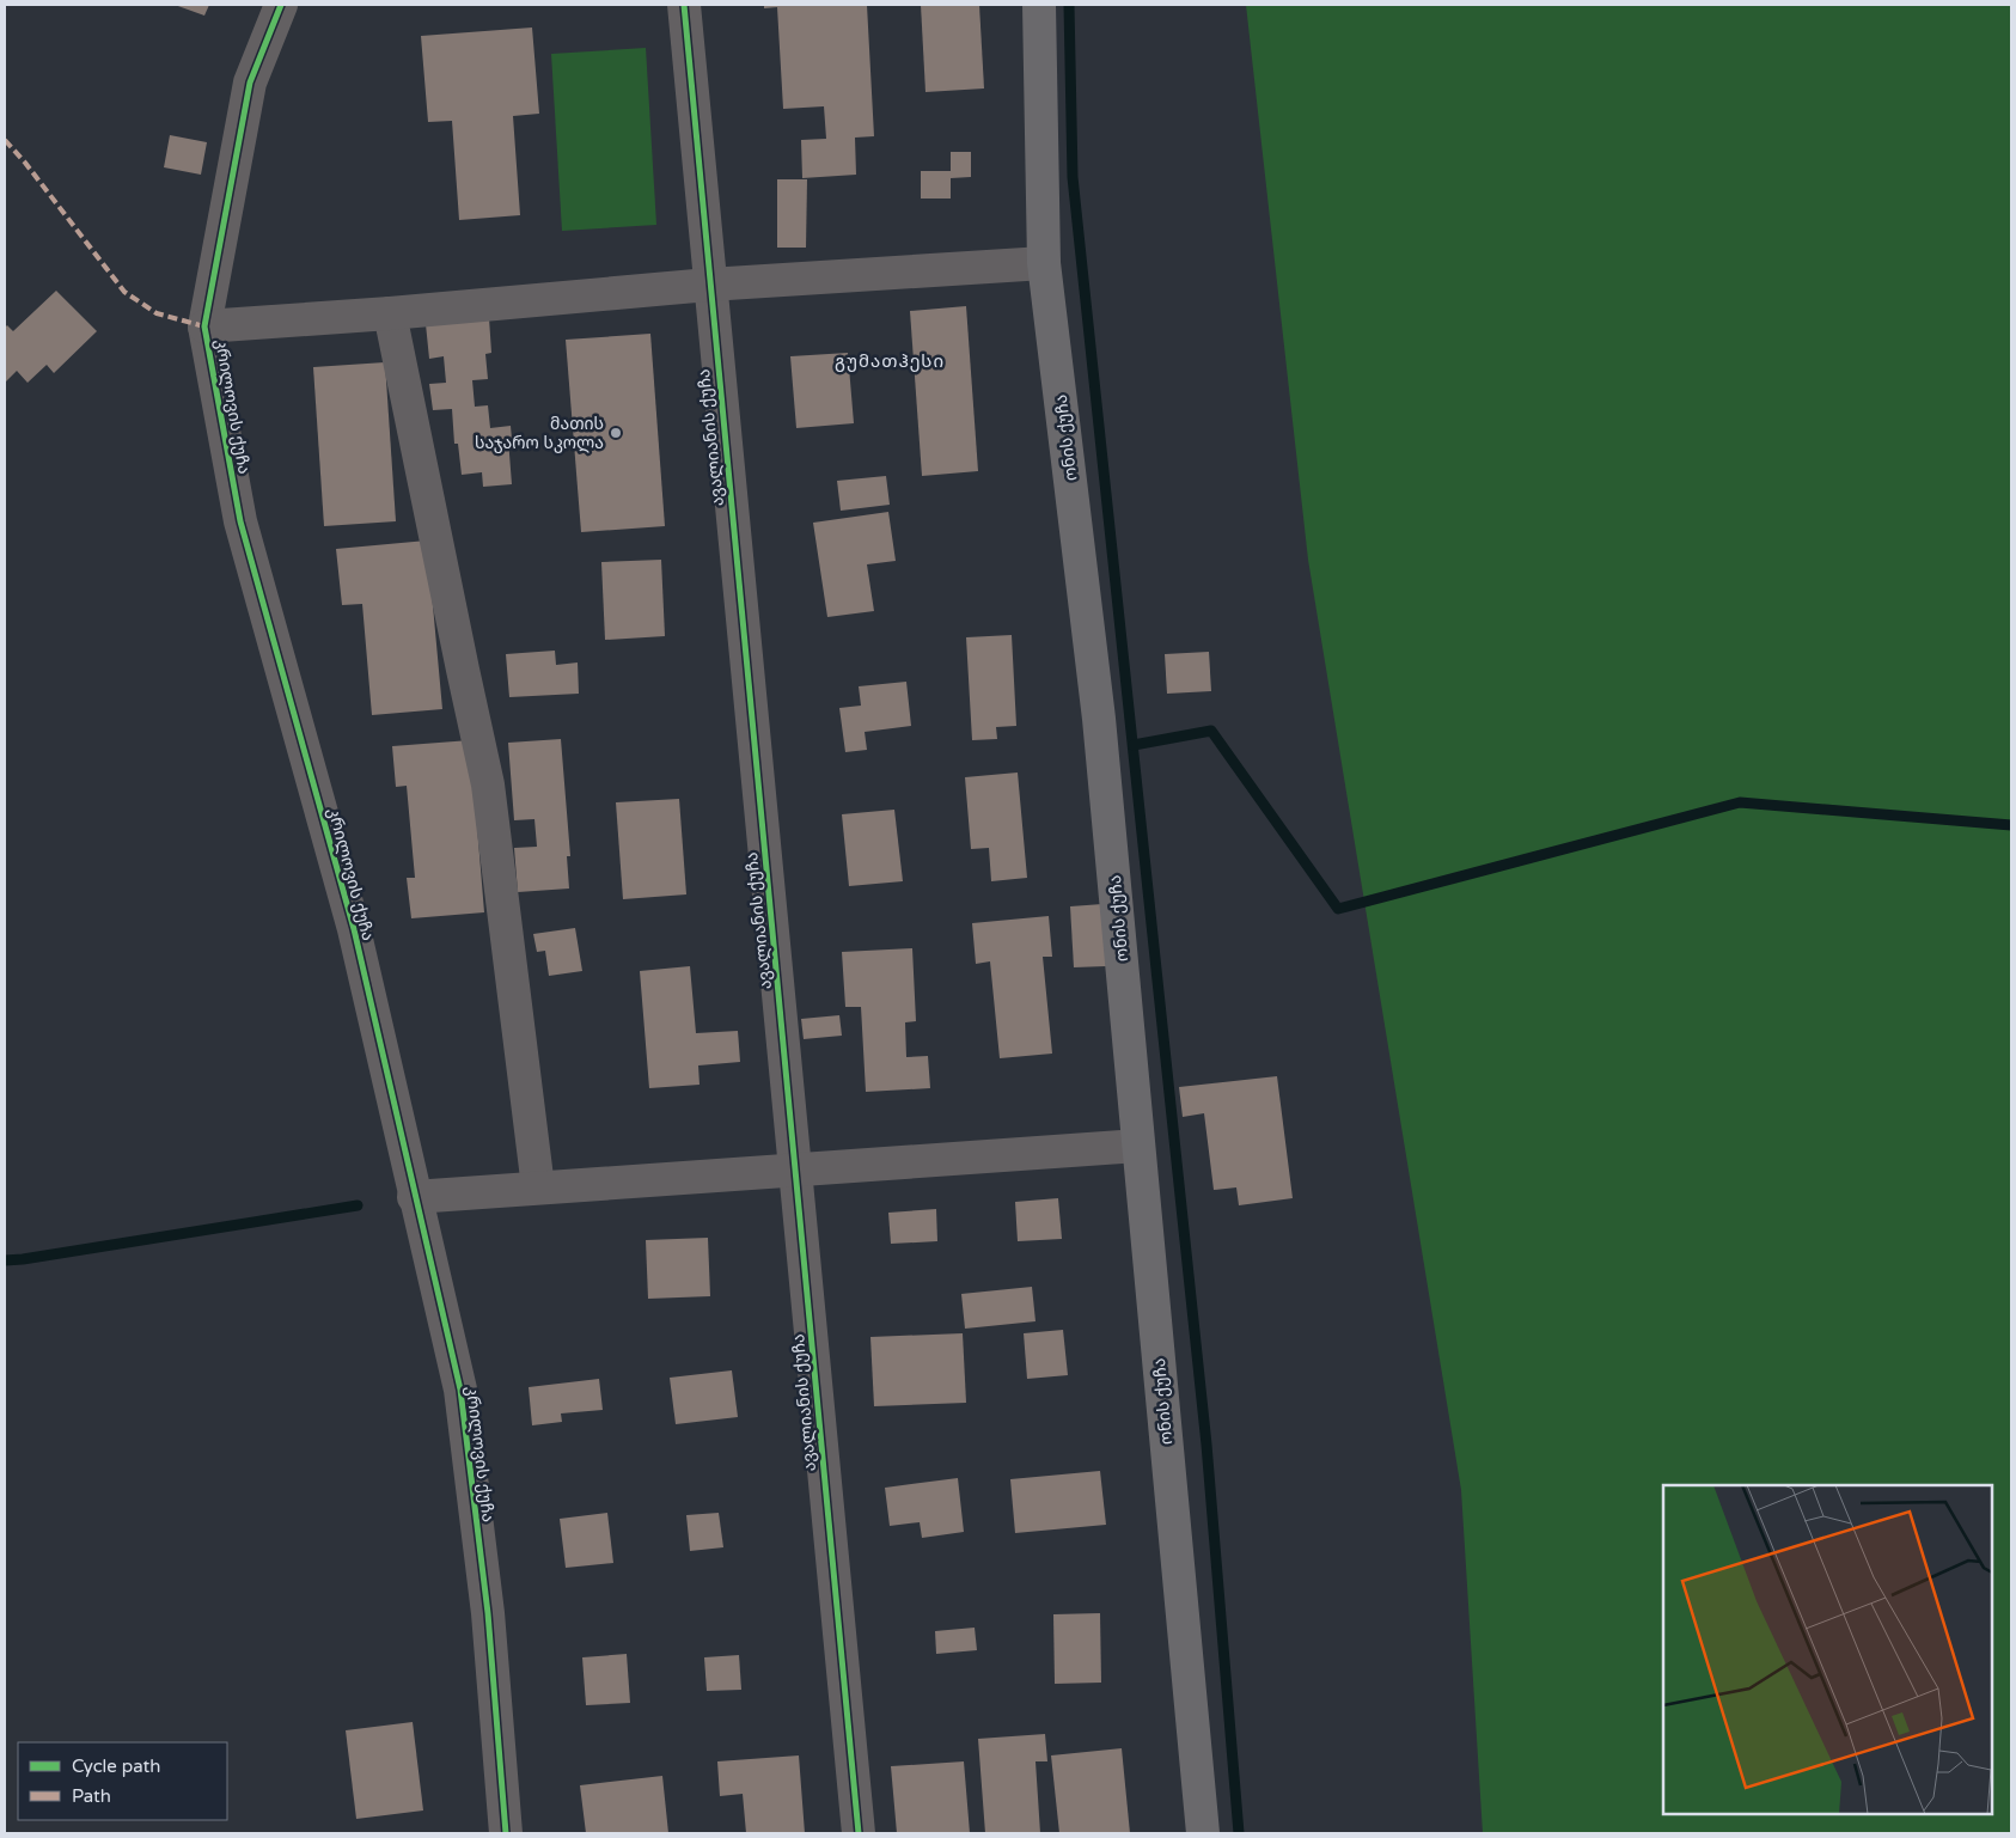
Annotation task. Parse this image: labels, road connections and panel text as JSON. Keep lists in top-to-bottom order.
{
  "streets": {
    "main road": ["ონის ქუჩა"],
    "street": ["კრილოვის ქუჩა", "ავალიანის ქუჩა"]
  },
  "districts": ["გუმათჰესი"],
  "places": ["მათის საჯარო სკოლა"],
  "legend": ["Cycle path", "Path"]
}
